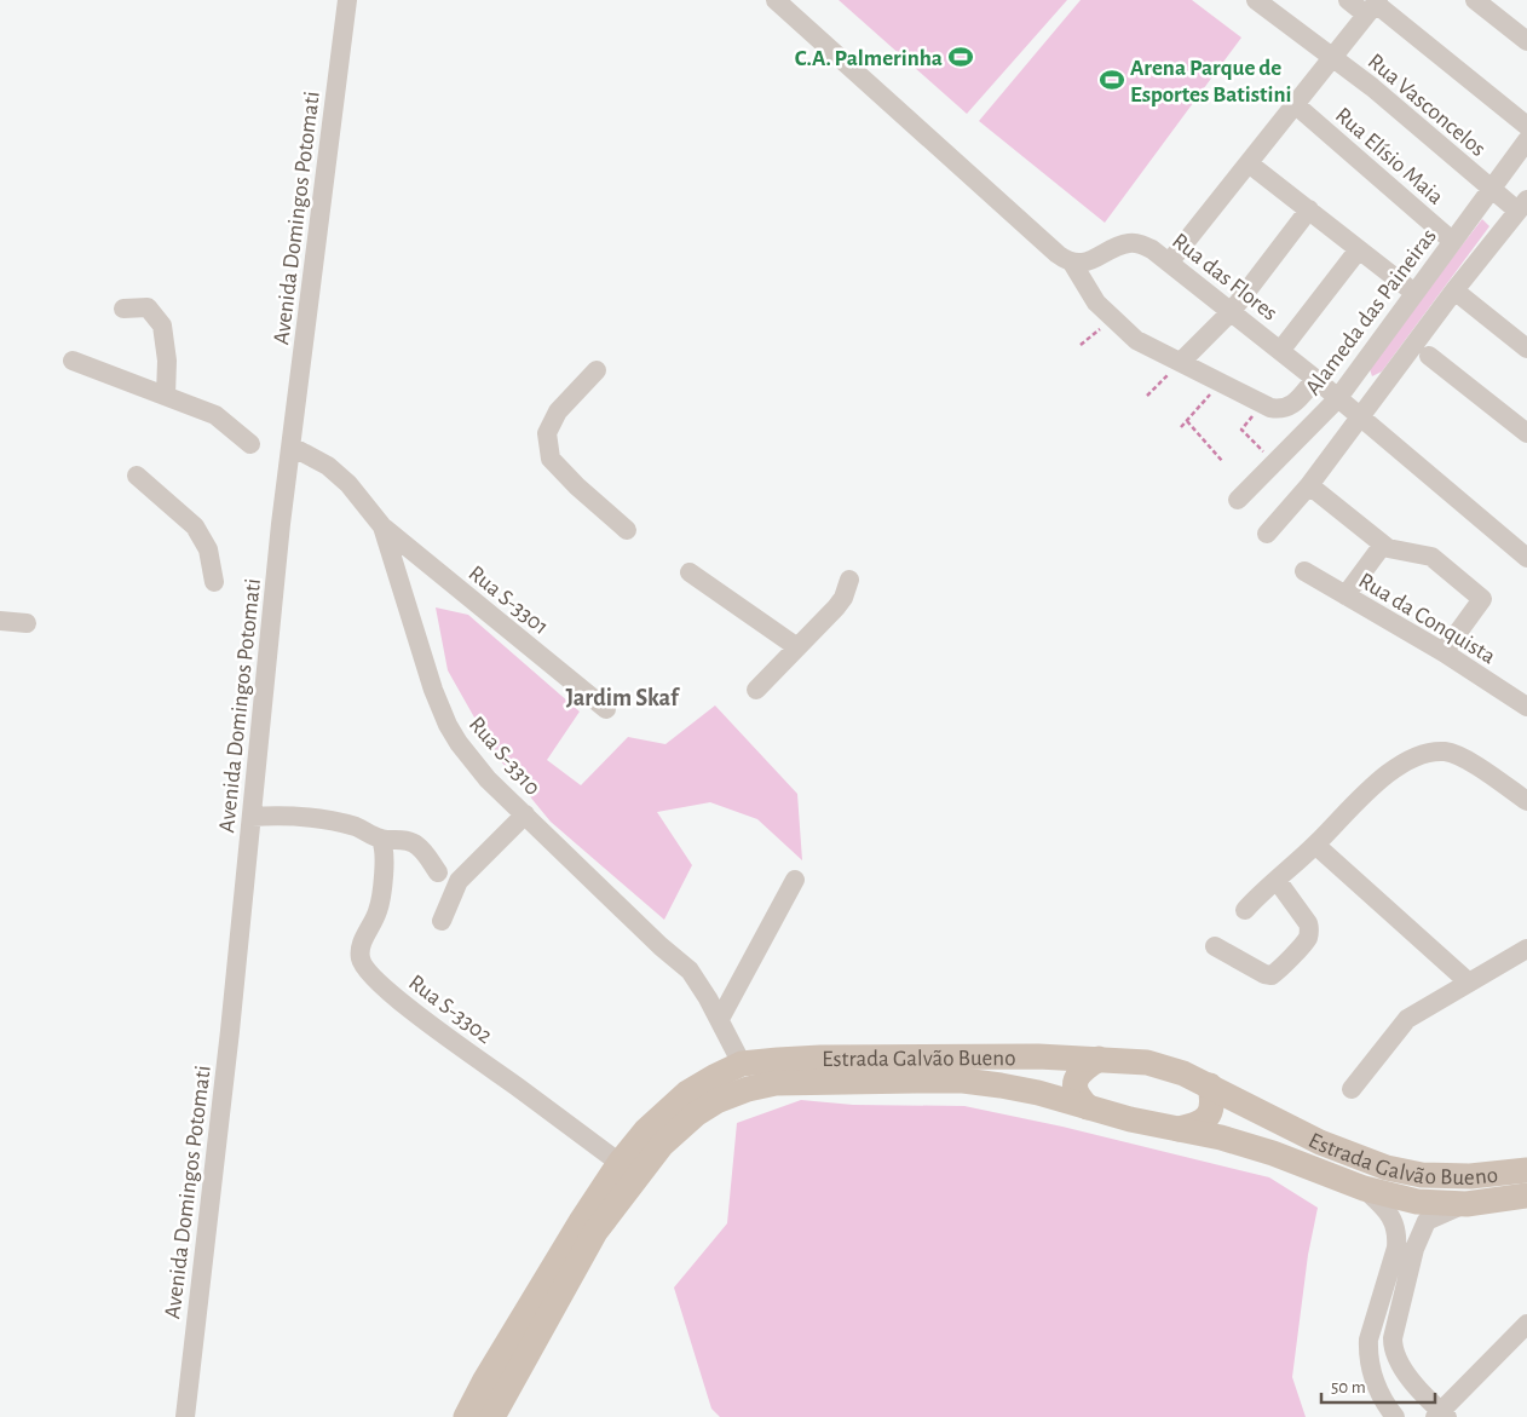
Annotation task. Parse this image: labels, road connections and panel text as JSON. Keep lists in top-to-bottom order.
{
  "streets": {
    "main road": ["Estrada Galvão Bueno"],
    "street": [
      "Rua Vasconcelos",
      "Rua Elísio Maia",
      "Avenida Domingos Potomati",
      "Rua das Flores",
      "Alameda das Paineiras",
      "Rua S-3301",
      "Rua da Conquista",
      "Rua S-3310",
      "Rua S-3302"
    ]
  },
  "crossings": [
    ["Rua Vasconcelos", "Alameda das Paineiras"],
    ["Rua Elísio Maia", "Alameda das Paineiras"],
    ["Avenida Domingos Potomati", "Rua S-3310"],
    ["Rua das Flores", "Alameda das Paineiras"],
    ["Rua S-3301", "Rua S-3310"],
    ["Rua S-3310", "Estrada Galvão Bueno"],
    ["Rua S-3302", "Estrada Galvão Bueno"]
  ],
  "districts": ["Jardim Skaf"],
  "places": {
    "sports": ["C.A. Palmerinha", "Arena Parque de Esportes Batistini"]
  },
  "scale_bar": "50 m"
}
